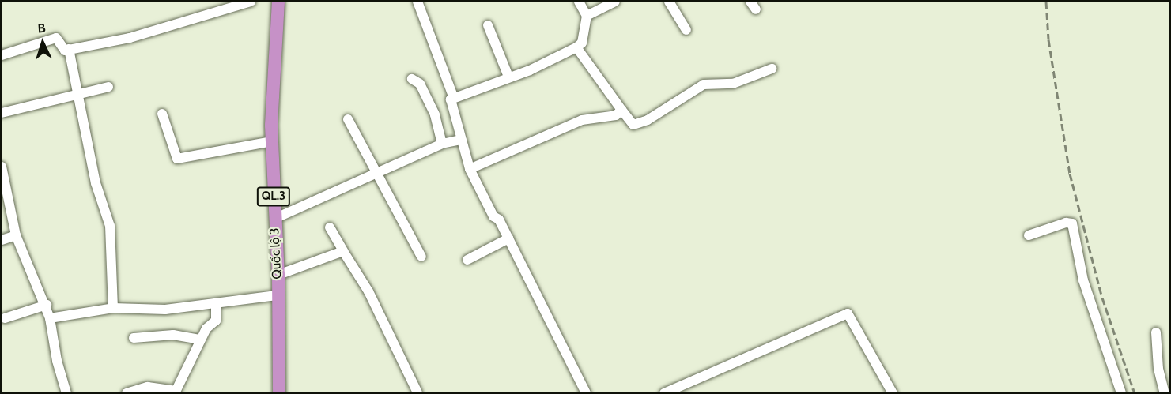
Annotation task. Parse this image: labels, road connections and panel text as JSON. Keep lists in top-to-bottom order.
{
  "streets": {
    "highway": ["QL.3", "Quốc lộ 3"]
  },
  "north": "top"
}
